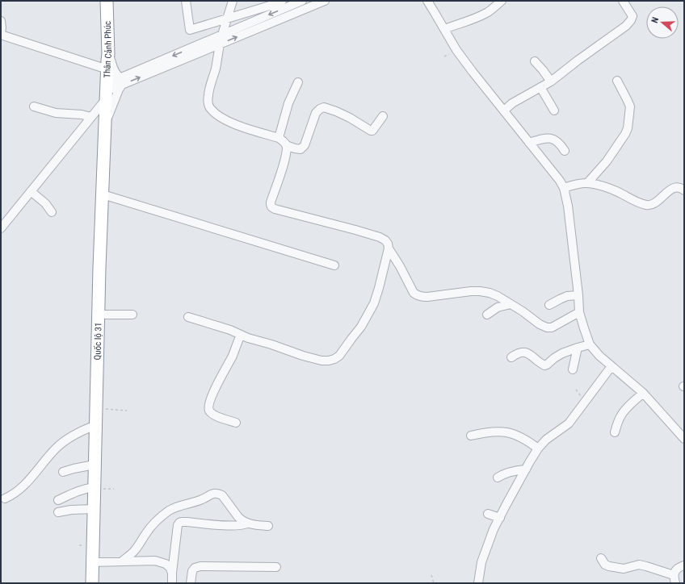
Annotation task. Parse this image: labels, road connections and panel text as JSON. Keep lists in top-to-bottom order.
{
  "streets": {
    "highway": ["Thân Cảnh Phúc", "Quốc lộ 31"]
  },
  "crossings": [
    ["Thân Cảnh Phúc", "Quốc lộ 31"]
  ],
  "north": "left"
}
